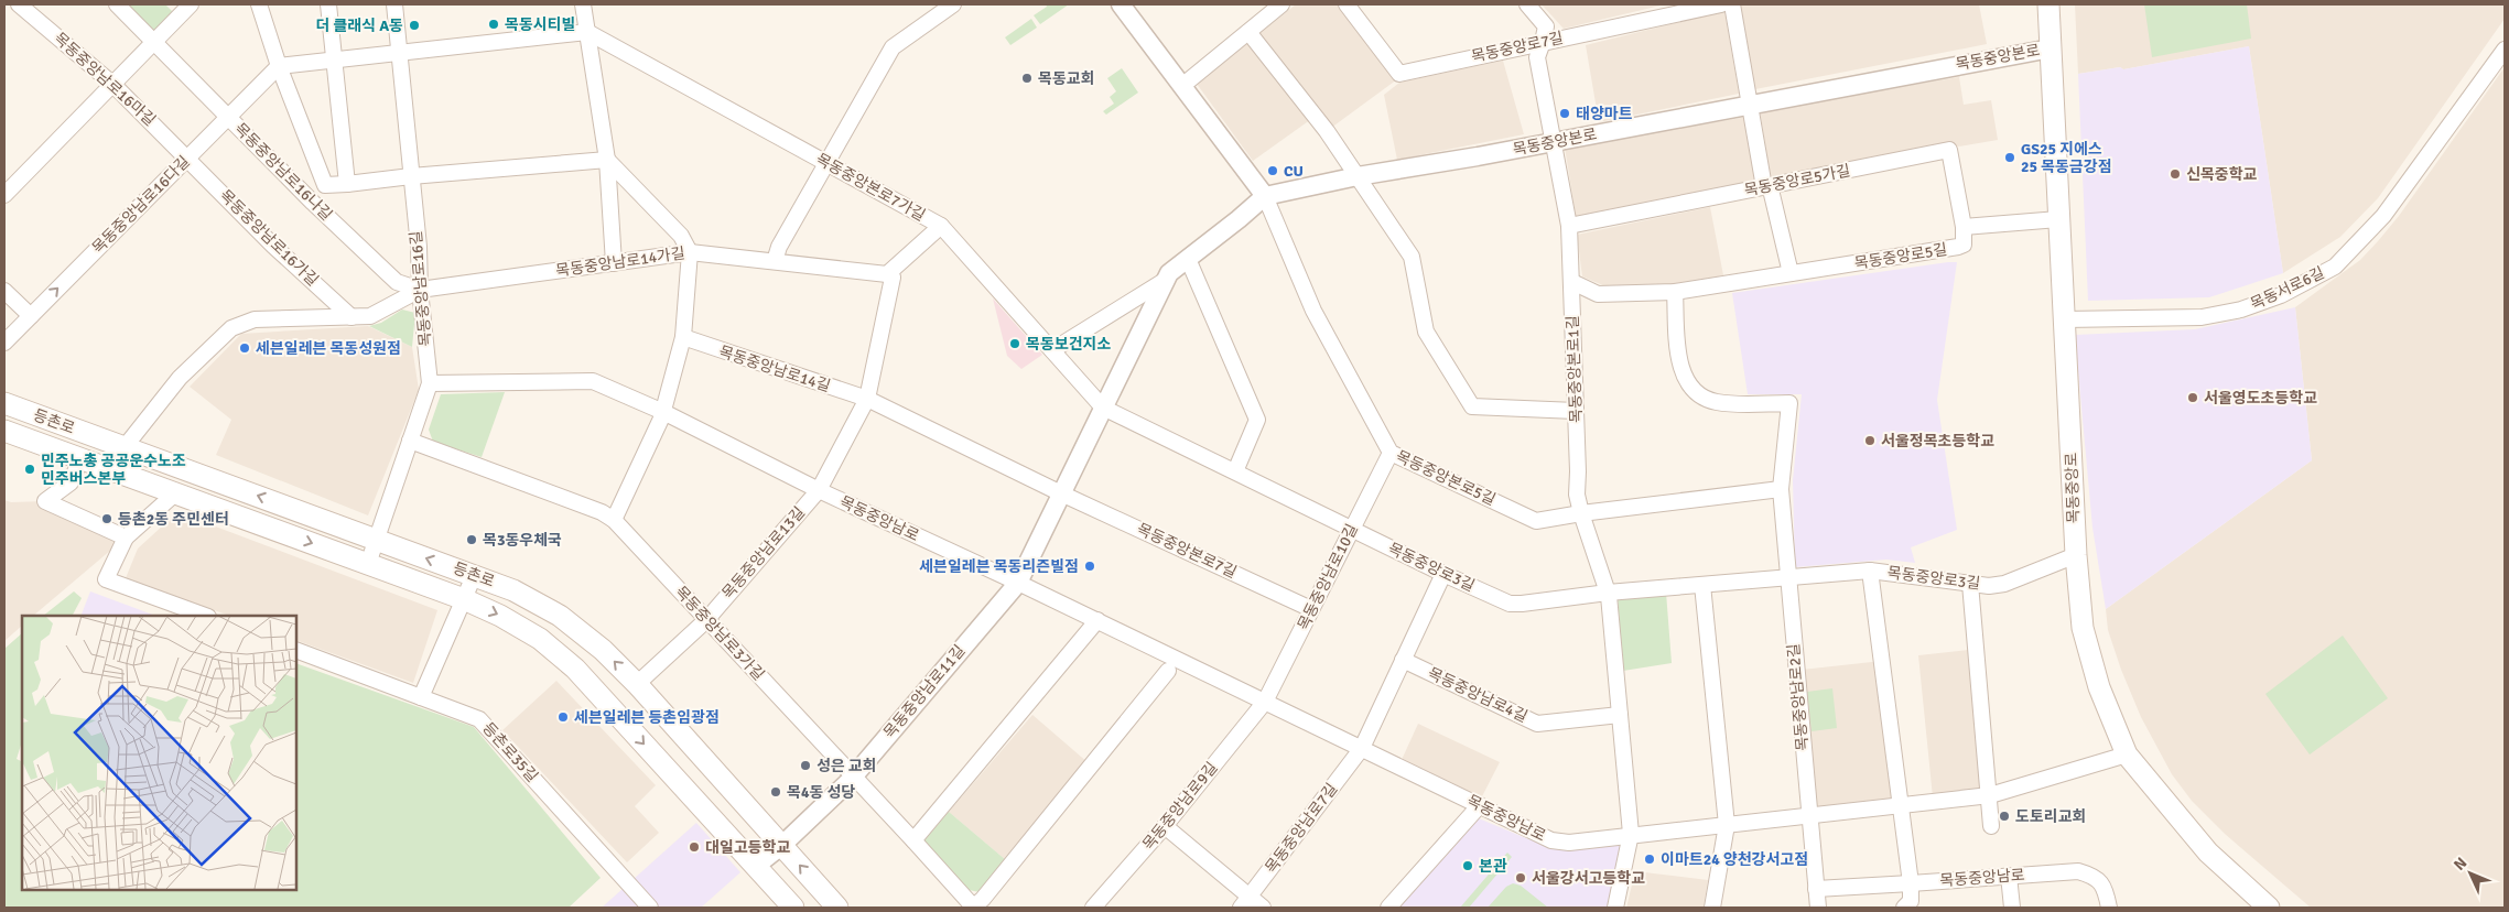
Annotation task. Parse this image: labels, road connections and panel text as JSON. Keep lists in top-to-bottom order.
{
  "streets": {
    "main road": ["등촌로", "목동중앙로"],
    "street": [
      "목동중앙로7길",
      "목동중앙본로",
      "목동중앙남로16마길",
      "목동중앙남로16나길",
      "목동중앙로5가길",
      "목동중앙본로7가길",
      "목동중앙남로16다길",
      "목동중앙남로16가길",
      "목동중앙로5길",
      "목동중앙남로14가길",
      "목동중앙남로16길",
      "목동서로6길",
      "목동중앙남로14길",
      "목동중앙본로1길",
      "목동중앙본로5길",
      "목동중앙남로",
      "목동중앙본로7길",
      "목동중앙남로13길",
      "목동중앙로3길",
      "목동중앙남로10길",
      "목동중앙남로3가길",
      "목동중앙남로11길",
      "목동중앙남로4길",
      "목동중앙남로2길",
      "등촌로35길",
      "목동중앙남로9길",
      "목동중앙남로7길"
    ]
  },
  "crossings": [
    ["목동중앙로7길", "목동중앙본로1길"],
    ["목동중앙본로", "목동중앙본로1길"],
    ["목동중앙본로", "목동중앙본로5길"],
    ["목동중앙본로", "목동중앙로"],
    ["목동중앙남로16마길", "목동중앙남로16다길"],
    ["목동중앙남로16마길", "목동중앙남로16가길"],
    ["목동중앙남로16나길", "목동중앙남로16다길"],
    ["목동중앙남로16나길", "목동중앙남로14가길"],
    ["목동중앙남로16나길", "목동중앙남로16길"],
    ["목동중앙로5가길", "목동중앙로5길"],
    ["목동중앙로5가길", "목동중앙본로1길"],
    ["목동중앙본로7가길", "목동중앙로3길"],
    ["목동중앙남로16다길", "목동중앙남로16가길"],
    ["목동중앙로5길", "목동중앙본로1길"],
    ["목동중앙남로14가길", "목동중앙남로16길"],
    ["목동중앙남로16길", "등촌로"],
    ["목동중앙남로16길", "목동중앙남로"],
    ["목동중앙남로16길", "목동중앙남로3가길"],
    ["목동서로6길", "목동중앙로"],
    ["목동중앙남로14길", "목동중앙본로7길"],
    ["목동중앙본로1길", "목동중앙본로5길"],
    ["목동중앙본로1길", "목동중앙로3길"],
    ["등촌로", "목동중앙남로13길"],
    ["등촌로", "목동중앙남로11길"],
    ["목동중앙본로5길", "목동중앙남로10길"],
    ["목동중앙로", "목동중앙남로"],
    ["목동중앙로", "목동중앙로3길"],
    ["목동중앙남로", "목동중앙남로13길"],
    ["목동중앙남로", "목동중앙남로10길"],
    ["목동중앙남로", "목동중앙남로11길"],
    ["목동중앙남로", "목동중앙남로2길"],
    ["목동중앙남로", "목동중앙남로9길"],
    ["목동중앙남로", "목동중앙남로7길"],
    ["목동중앙본로7길", "목동중앙남로10길"],
    ["목동중앙남로13길", "목동중앙남로3가길"],
    ["목동중앙로3길", "목동중앙남로10길"],
    ["목동중앙로3길", "목동중앙남로2길"],
    ["목동중앙남로10길", "목동중앙남로9길"],
    ["목동중앙남로3가길", "목동중앙남로11길"]
  ],
  "places": [
    "목동시티빌",
    "더 클래식 A동",
    "목동교회",
    "태양마트",
    "GS25 지에스 25 목동금강점",
    "CU",
    "신목중학교",
    "목동보건지소",
    "세븐일레븐 목동성원점",
    "서울영도초등학교",
    "서울정목초등학교",
    "민주노총 공공운수노조 민주버스본부",
    "등촌2동 주민센터",
    "목3동우체국",
    "세븐일레븐 목동리즌빌점",
    "세븐일레븐 등촌임광점",
    "성은 교회",
    "목4동 성당",
    "도토리교회",
    "대일고등학교",
    "이마트24 양천강서고점",
    "본관",
    "서울강서고등학교"
  ],
  "north": "top left"
}
